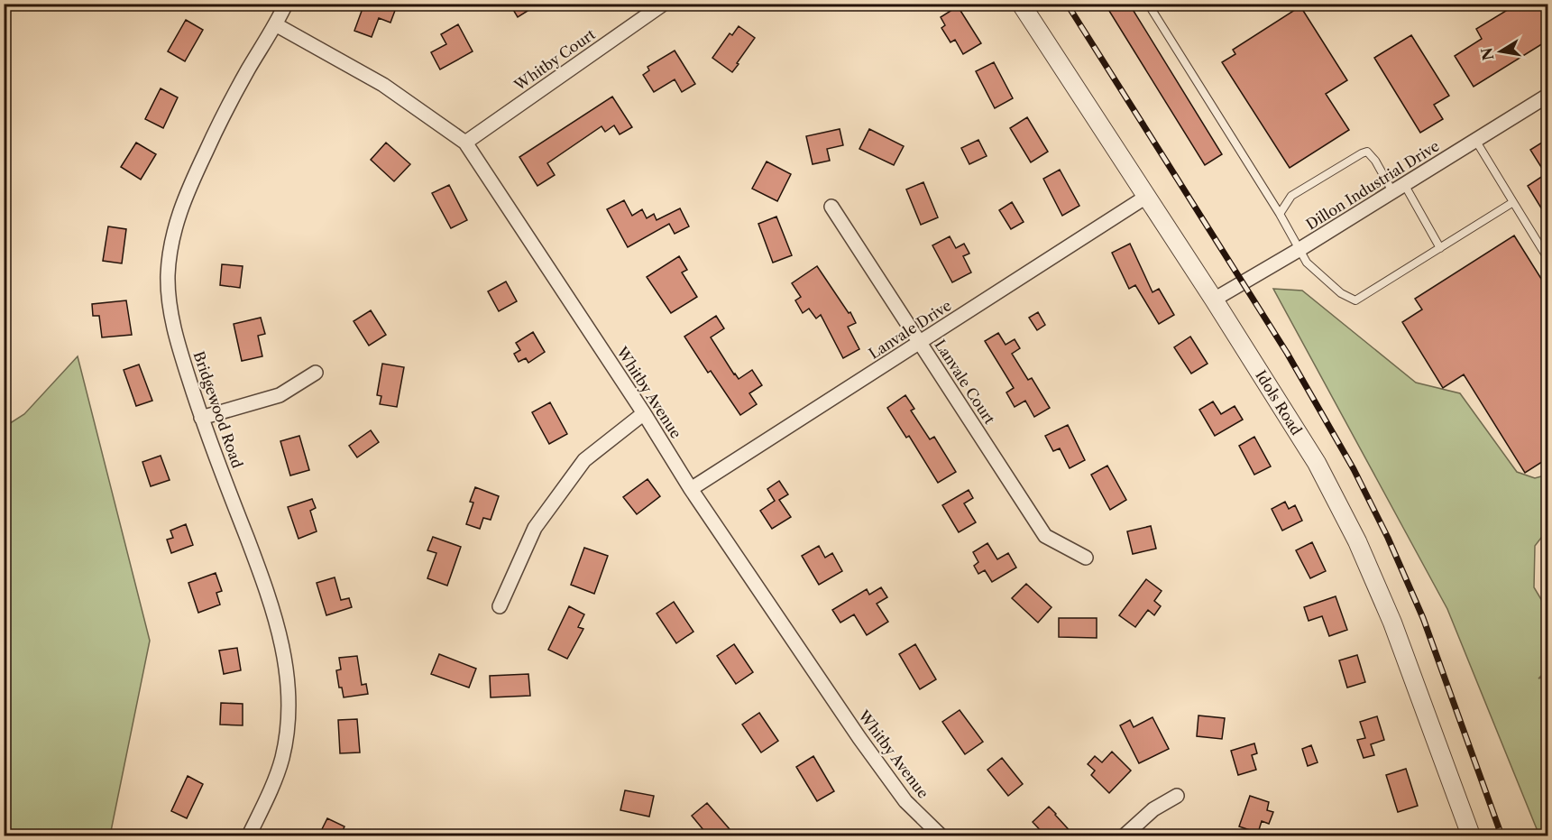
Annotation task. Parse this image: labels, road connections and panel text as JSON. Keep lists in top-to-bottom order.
{
  "streets": {
    "street": [
      "Whitby Court",
      "Dillon Industrial Drive",
      "Lanvale Drive",
      "Lanvale Court",
      "Whitby Avenue",
      "Idols Road",
      "Bridgewood Road"
    ]
  },
  "crossings": [
    ["Whitby Court", "Whitby Avenue"],
    ["Dillon Industrial Drive", "Idols Road"],
    ["Lanvale Drive", "Lanvale Court"],
    ["Lanvale Drive", "Whitby Avenue"],
    ["Lanvale Drive", "Idols Road"],
    ["Whitby Avenue", "Bridgewood Road"]
  ],
  "north": "left"
}
